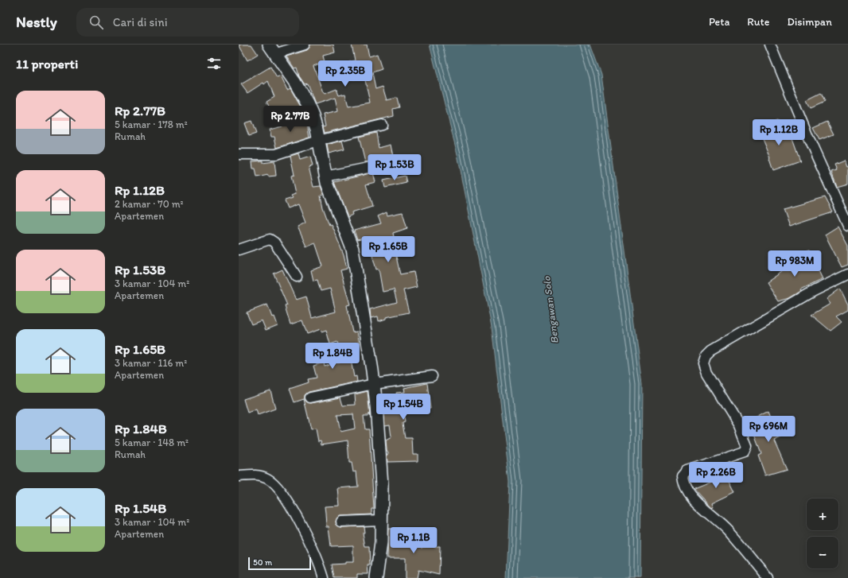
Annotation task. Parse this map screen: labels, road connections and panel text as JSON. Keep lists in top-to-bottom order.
{
  "water": ["Bengawan Solo"],
  "scale_bar": "50 m",
  "page": {
    "header": "Nestly",
    "search": "Cari di sini",
    "nav": ["Peta", "Rute", "Disimpan"],
    "heading": "11 properti",
    "price": [
      "Rp 2.35B",
      "Rp 2.77B",
      "Rp 1.12B",
      "Rp 1.53B",
      "Rp 1.65B",
      "Rp 983M",
      "Rp 1.84B",
      "Rp 1.54B",
      "Rp 696M",
      "Rp 2.26B",
      "Rp 1.1B"
    ],
    "list": [
      {
        "name": "Rp 2.77B",
        "note": "5 kamar · 178 m² · Rumah"
      },
      {
        "name": "Rp 1.12B",
        "note": "2 kamar · 70 m² · Apartemen"
      },
      {
        "name": "Rp 1.53B",
        "note": "3 kamar · 104 m² · Apartemen"
      },
      {
        "name": "Rp 1.65B",
        "note": "3 kamar · 116 m² · Apartemen"
      },
      {
        "name": "Rp 1.84B",
        "note": "5 kamar · 148 m² · Rumah"
      },
      {
        "name": "Rp 1.54B",
        "note": "3 kamar · 104 m² · Apartemen"
      }
    ],
    "map_buttons": ["+", "−"],
    "scale": "50 m"
  }
}
